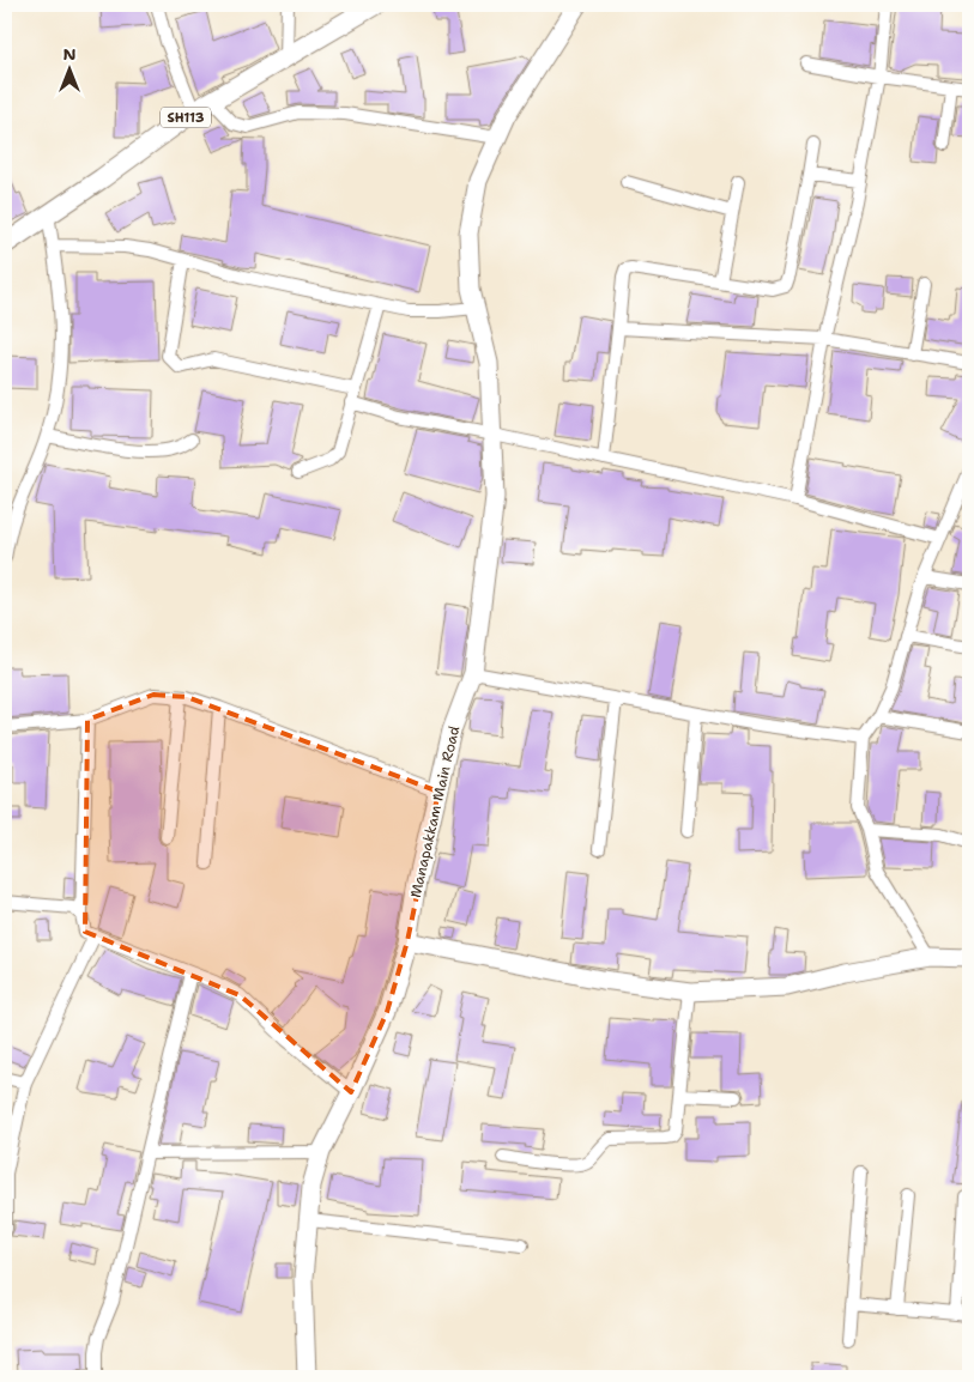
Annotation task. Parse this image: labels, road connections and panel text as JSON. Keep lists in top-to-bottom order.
{
  "streets": {
    "main road": ["SH113", "Manapakkam Main Road"]
  },
  "north": "top"
}
